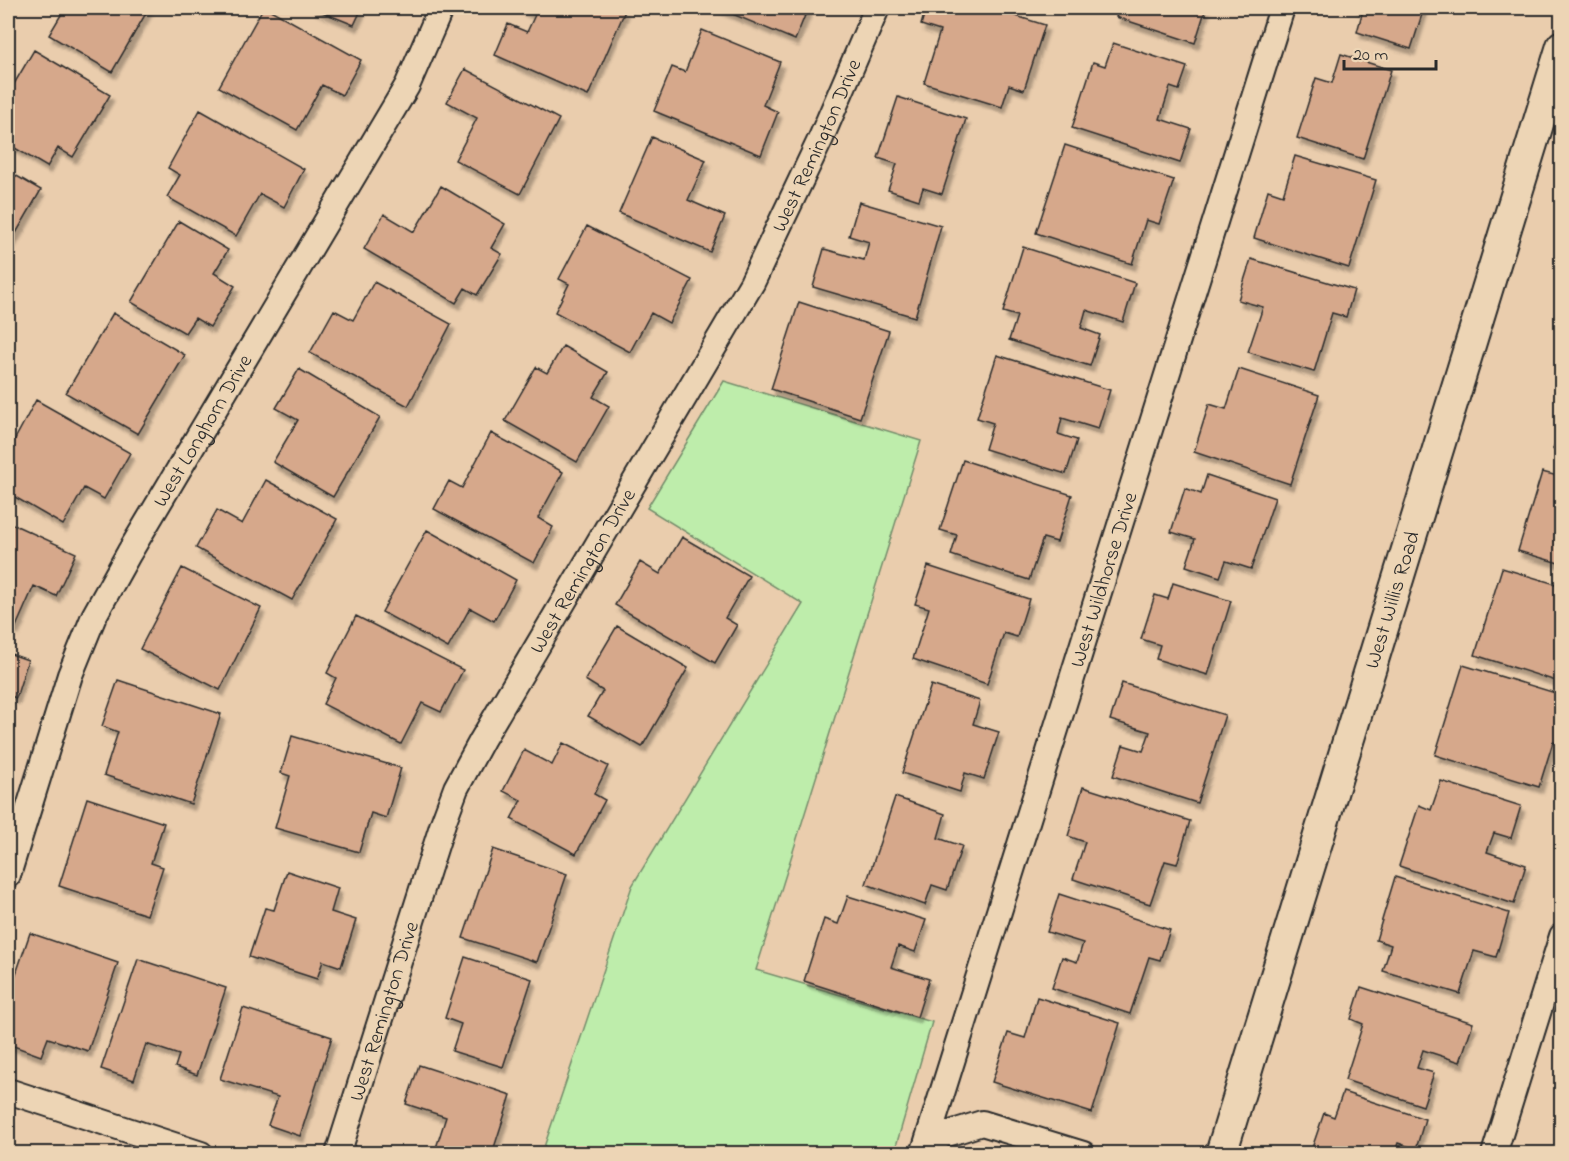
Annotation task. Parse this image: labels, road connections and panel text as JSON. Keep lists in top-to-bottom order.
{
  "streets": {
    "street": [
      "West Remington Drive",
      "West Longhorn Drive",
      "West Wildhorse Drive",
      "West Willis Road"
    ]
  },
  "scale_bar": "20 m"
}
